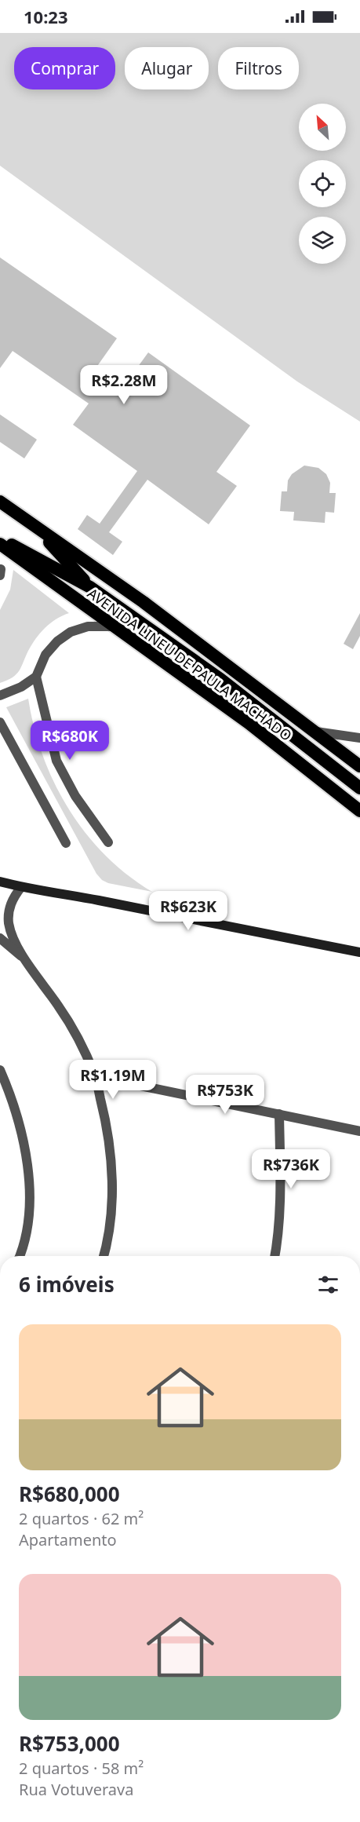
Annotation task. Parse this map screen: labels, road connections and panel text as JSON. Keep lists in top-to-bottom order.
{
  "streets": {
    "highway": ["AVENIDA LINEU DE PAULA MACHADO"]
  },
  "north": "top left",
  "page": {
    "status": "10:23",
    "chip": ["Comprar", "Alugar", "Filtros"],
    "price": [
      "R$2.28M",
      "R$680K",
      "R$623K",
      "R$1.19M",
      "R$753K",
      "R$736K"
    ],
    "heading": "6 imóveis",
    "list": [
      {
        "name": "R$680,000",
        "note": "2 quartos · 62 m² · Apartamento"
      },
      {
        "name": "R$753,000",
        "note": "2 quartos · 58 m² · Rua Votuverava"
      }
    ]
  }
}
